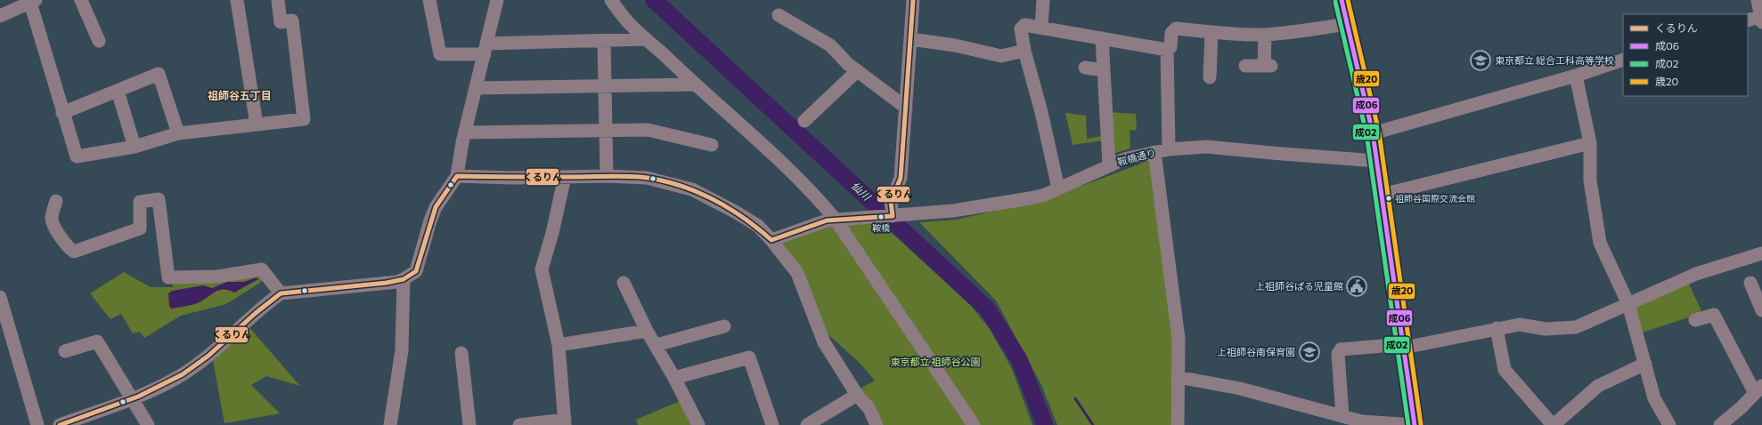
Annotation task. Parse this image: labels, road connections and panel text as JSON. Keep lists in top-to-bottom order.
{
  "streets": {
    "street": ["鞍橋通り"]
  },
  "districts": ["祖師谷五丁目"],
  "water": ["仙川"],
  "parks": ["東京都立 祖師谷公園"],
  "places": {
    "school or university": ["東京都立 総合工科高等学校", "上祖師谷南保育園"],
    "other": ["祖師谷国際交流会館", "鞍橋"],
    "public building": ["上祖師谷ぱる児童館"]
  },
  "lines": [
    "transit line くるりん",
    "transit line 成06",
    "transit line 歳20",
    "transit line 成02"
  ],
  "legend": [
    "くるりん",
    "成06",
    "成02",
    "歳20"
  ]
}
